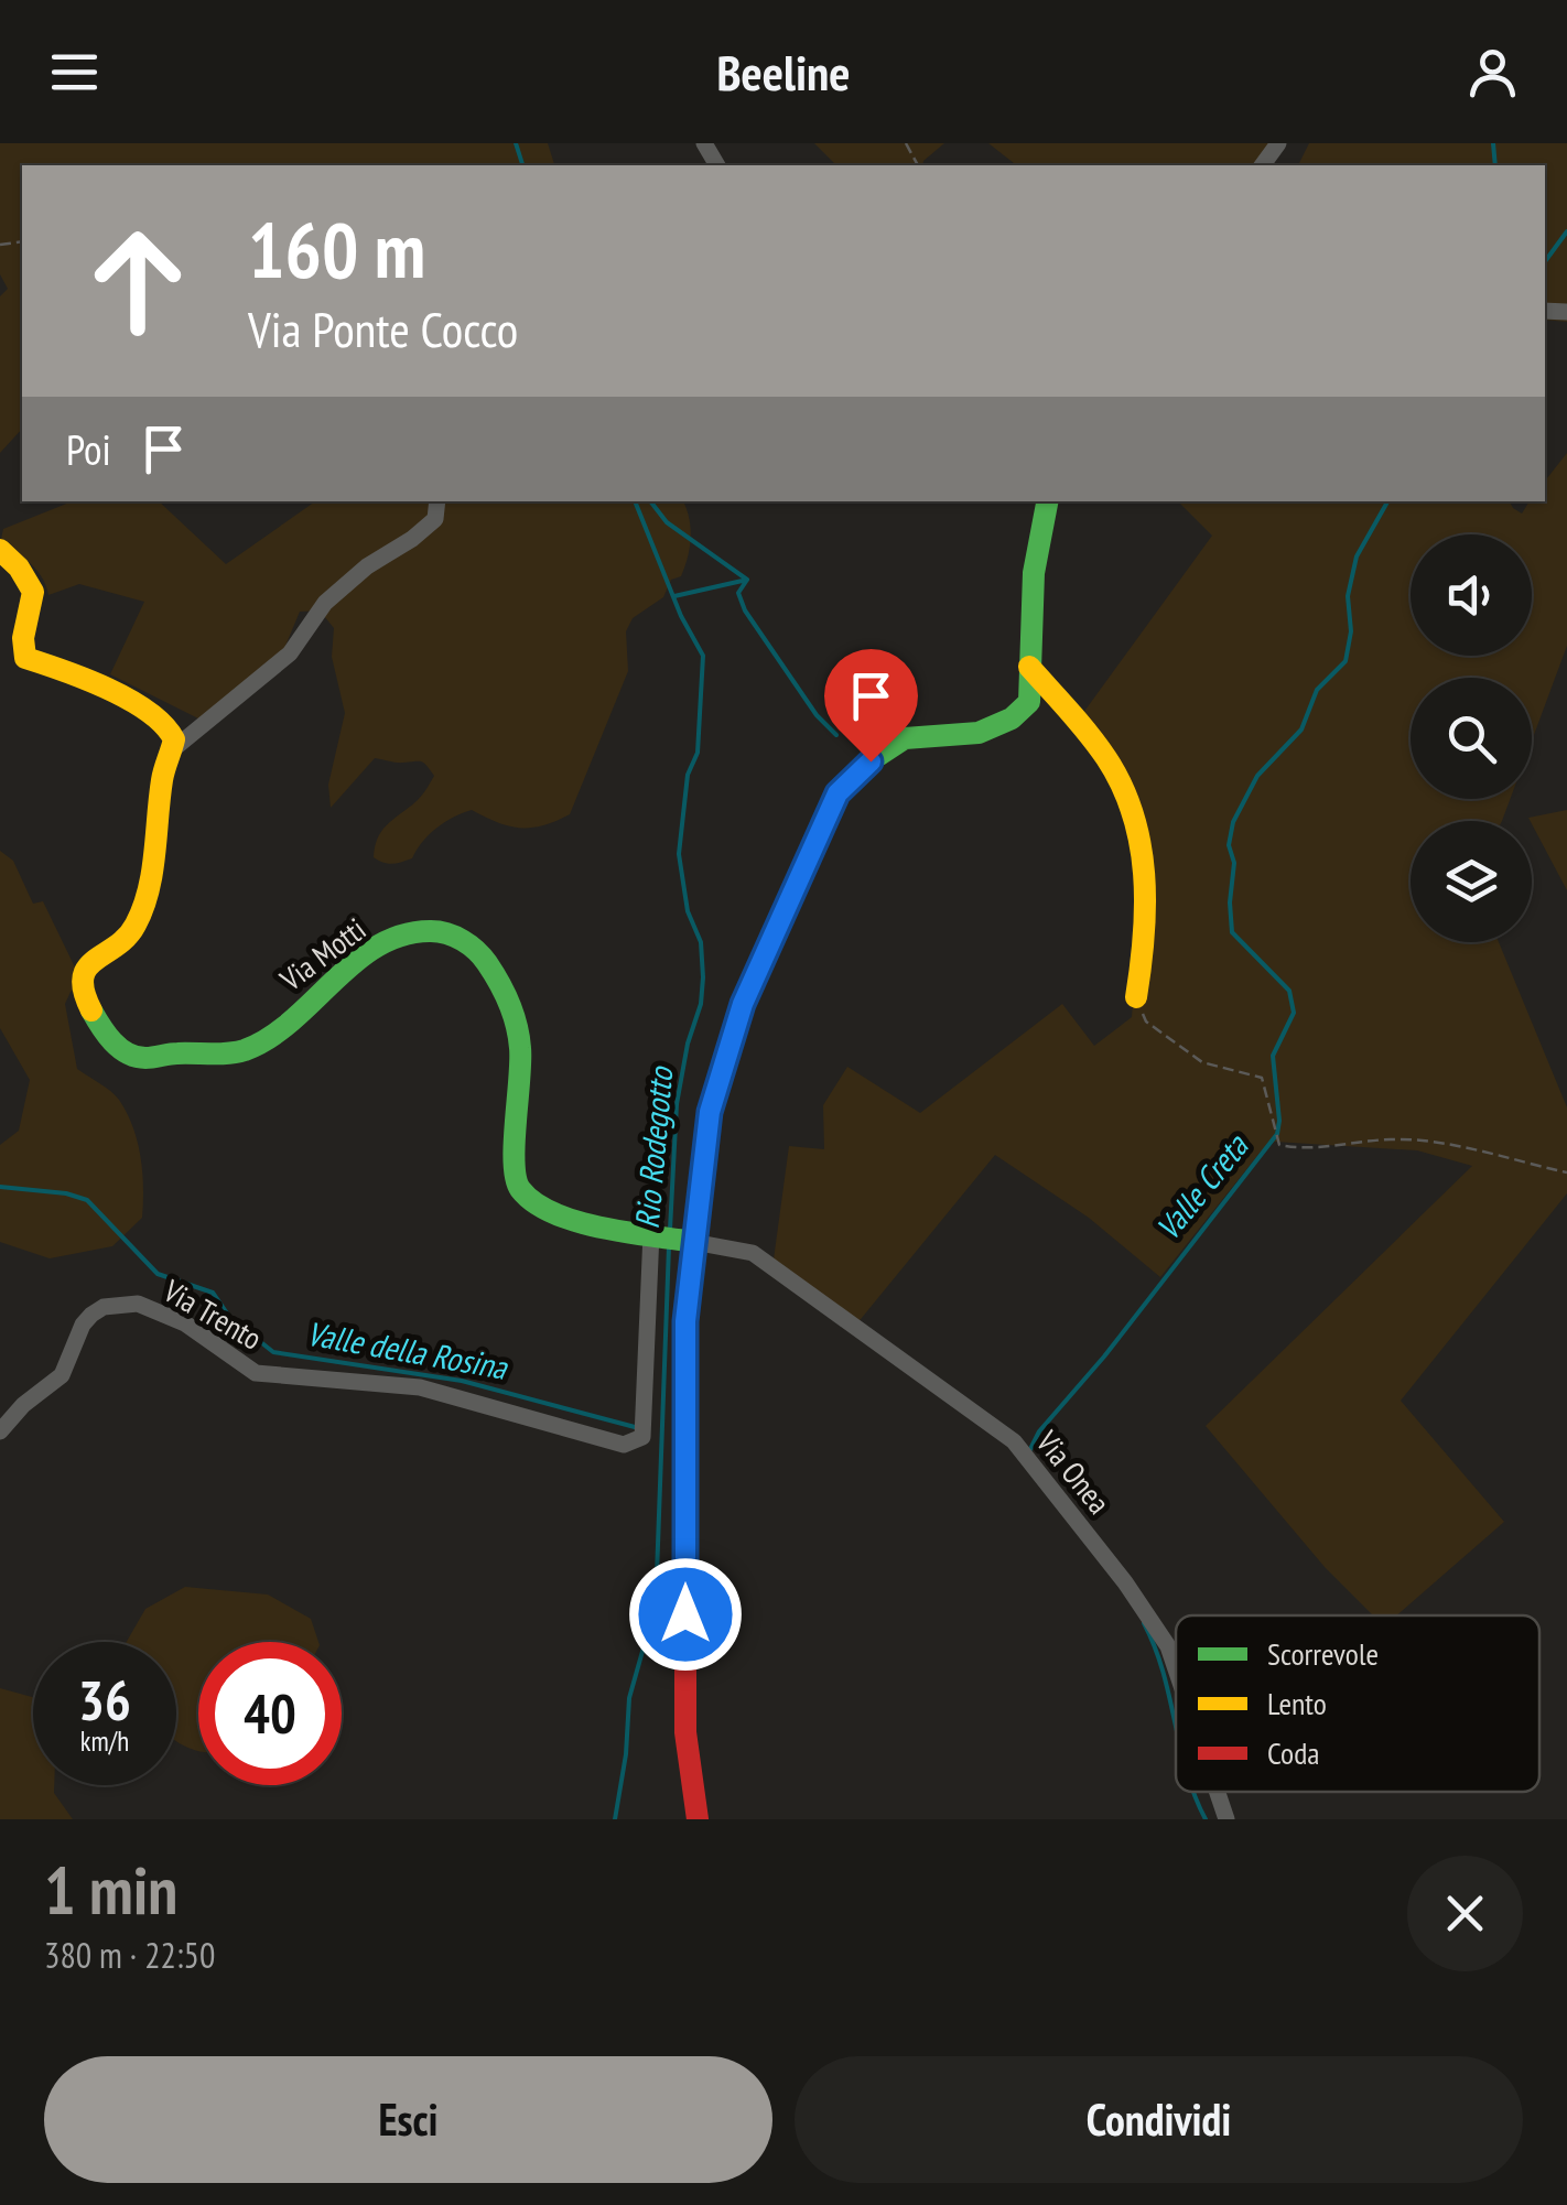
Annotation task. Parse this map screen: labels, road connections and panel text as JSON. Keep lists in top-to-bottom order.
{
  "streets": {
    "street": ["Via Motti", "Via Trento", "Via Onea"]
  },
  "crossings": [
    ["Via Motti", "Via Trento"],
    ["Via Motti", "Via Onea"],
    ["Via Trento", "Via Onea"]
  ],
  "water": ["Rio Rodegotto", "Valle Creta", "Valle della Rosina"],
  "legend": ["Scorrevole", "Lento", "Coda"],
  "page": {
    "header": "Beeline",
    "turn": ["160 m", "Via Ponte Cocco"],
    "then": "Poi",
    "speed": "36 km/h",
    "limit": "40",
    "heading": ["1 min", "380 m · 22:50"],
    "buttons": ["Esci", "Condividi"]
  }
}
